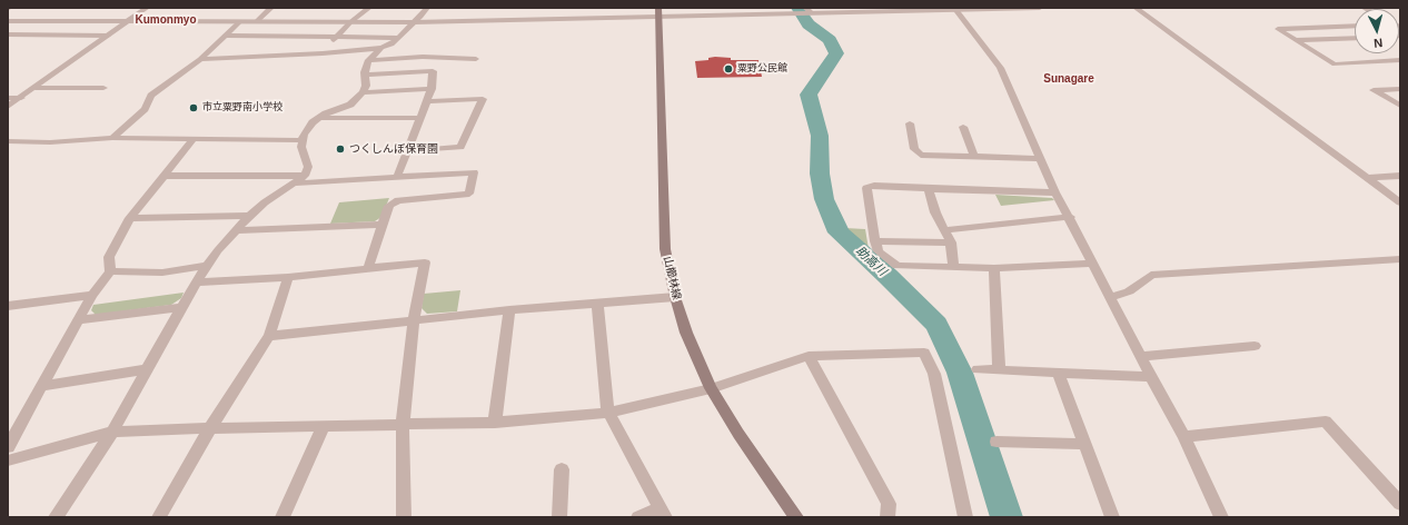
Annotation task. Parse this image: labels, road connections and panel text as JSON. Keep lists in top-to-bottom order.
{
  "streets": {
    "main road": ["山櫛林線"]
  },
  "districts": ["Kumonmyo", "Sunagare"],
  "water": ["助高川"],
  "places": ["粟野公民館", "市立粟野南小学校", "つくしんぼ保育園"],
  "north": "bottom"
}
